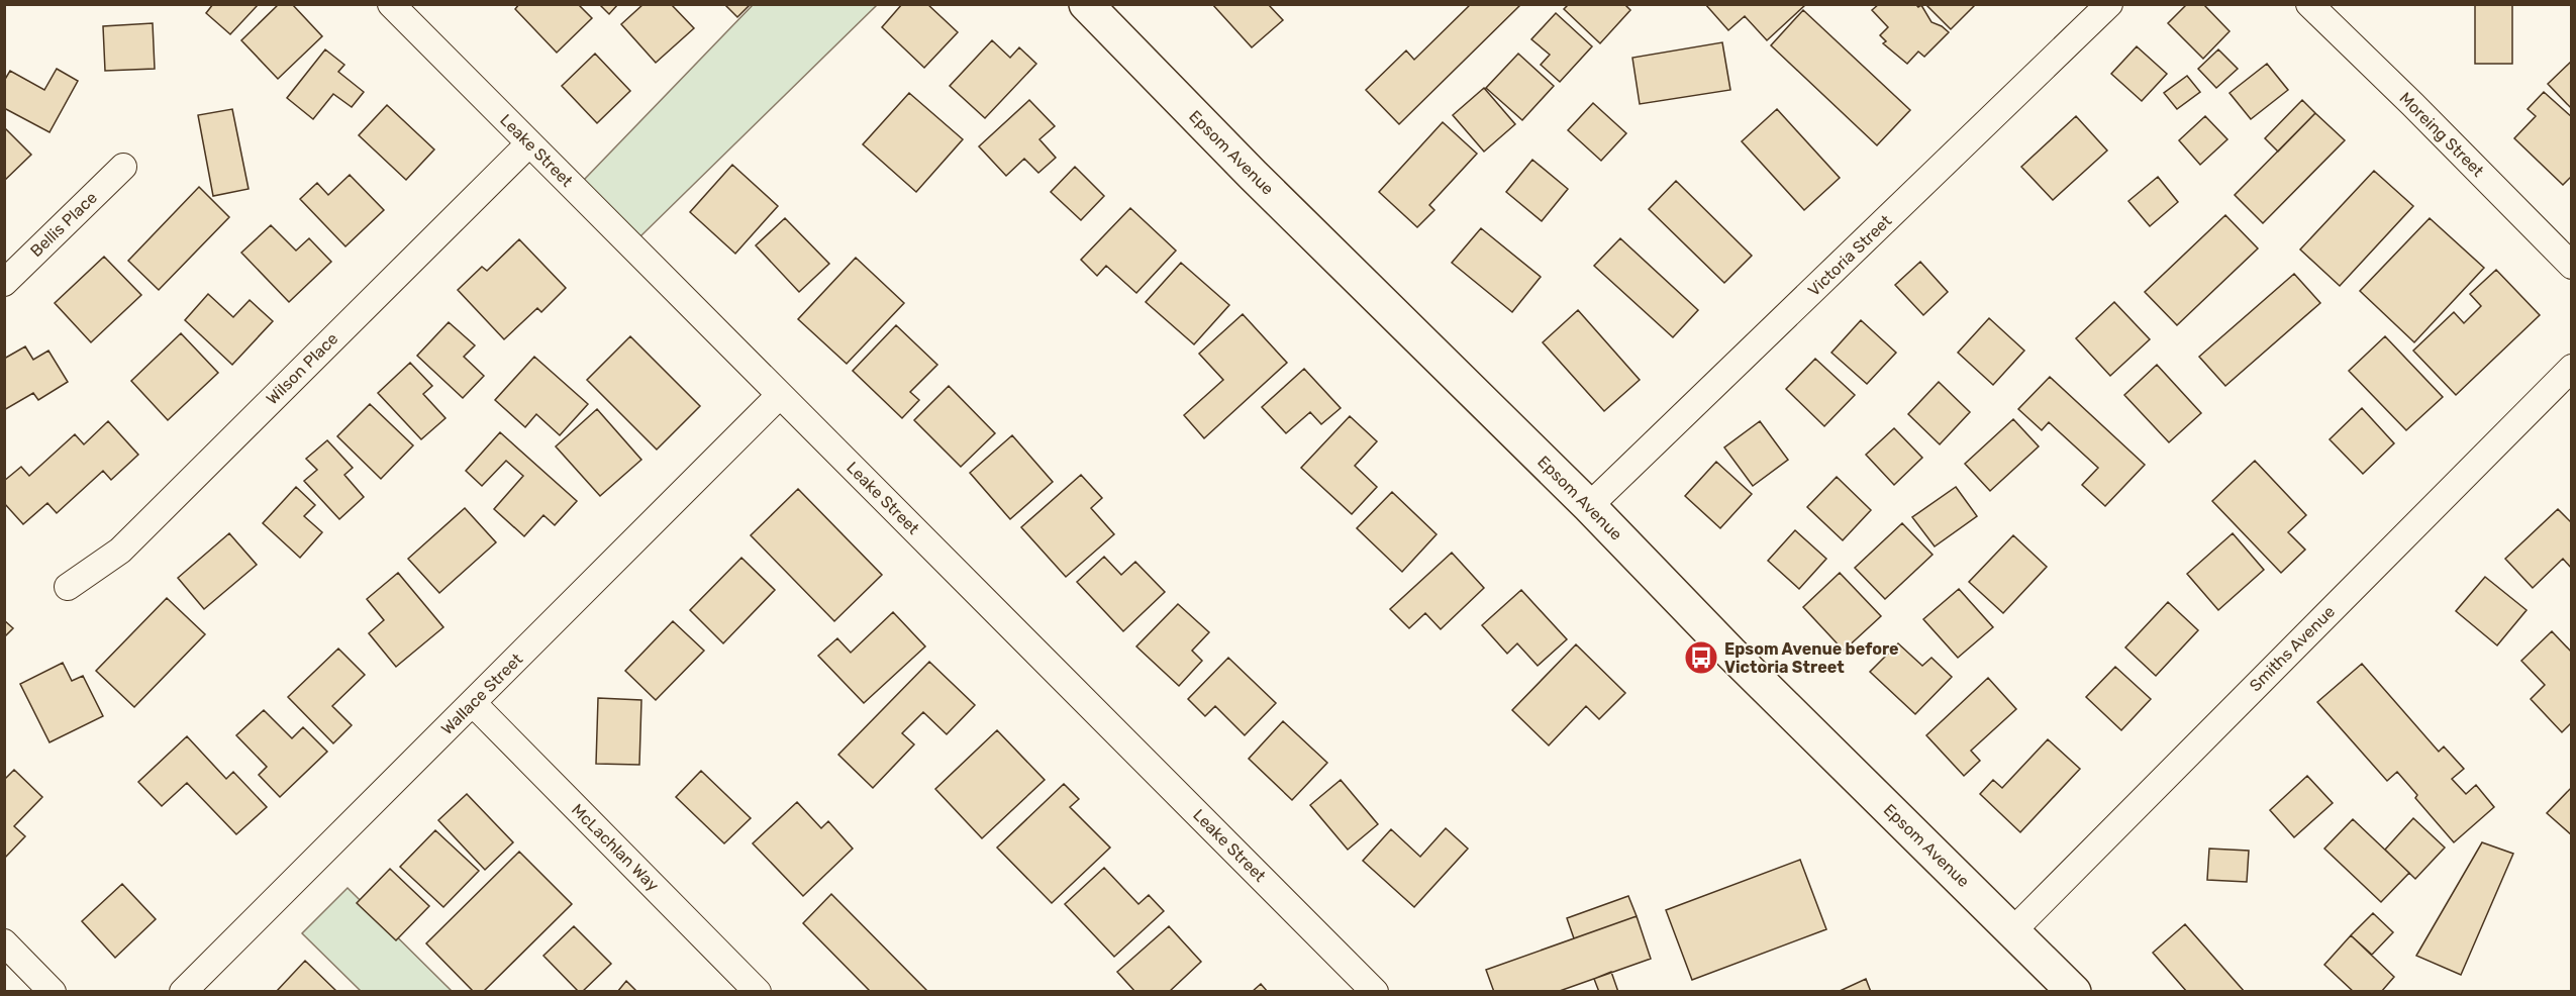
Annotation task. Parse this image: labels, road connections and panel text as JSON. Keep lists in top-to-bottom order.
{
  "streets": {
    "street": [
      "Moreing Street",
      "Leake Street",
      "Epsom Avenue",
      "Bellis Place",
      "Victoria Street",
      "Wilson Place",
      "Smiths Avenue",
      "Wallace Street",
      "McLachlan Way"
    ]
  },
  "crossings": [
    ["Leake Street", "Wilson Place"],
    ["Leake Street", "Wallace Street"],
    ["Epsom Avenue", "Victoria Street"],
    ["Epsom Avenue", "Smiths Avenue"],
    ["Wallace Street", "McLachlan Way"]
  ],
  "places": {
    "bus stop": ["Epsom Avenue before Victoria Street"]
  }
}
